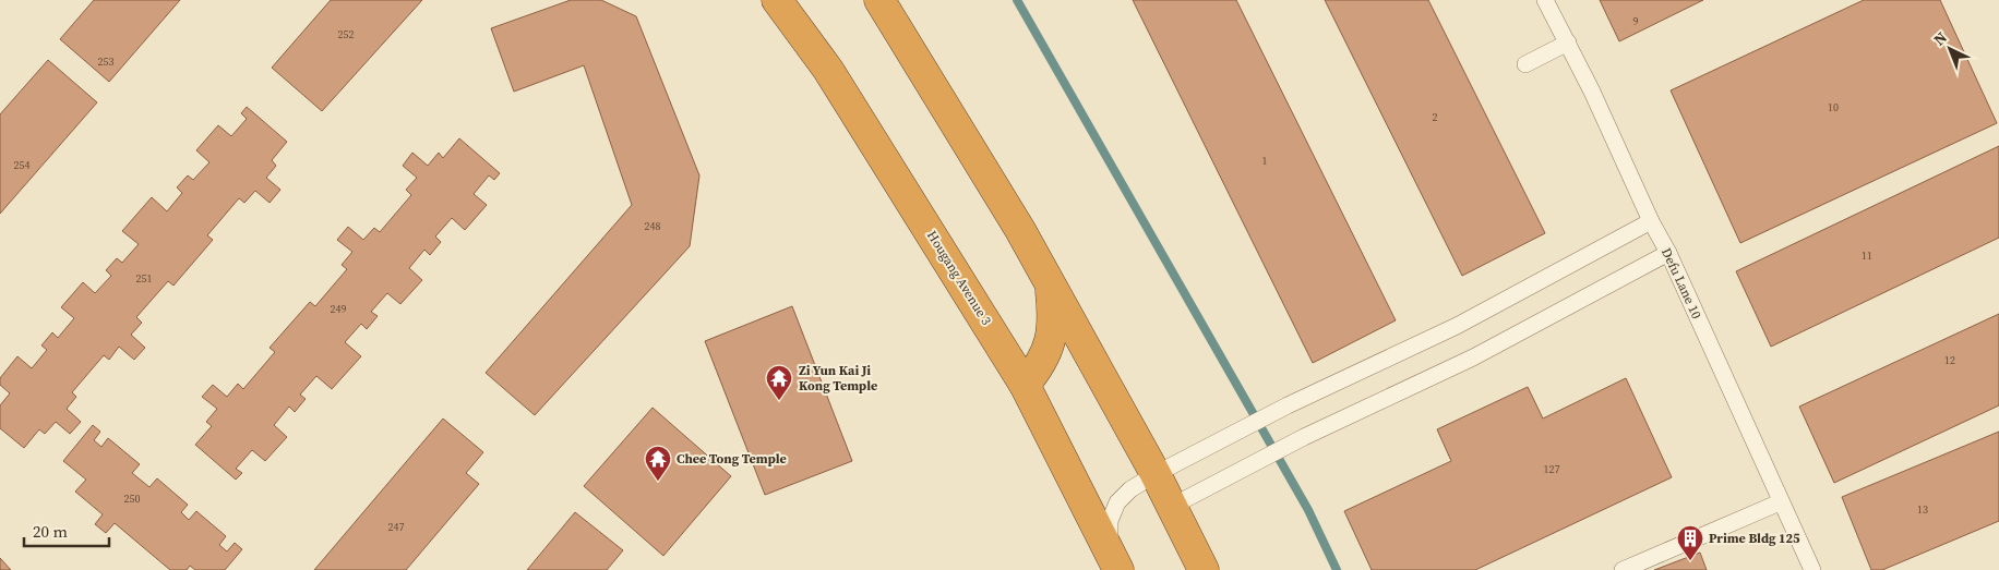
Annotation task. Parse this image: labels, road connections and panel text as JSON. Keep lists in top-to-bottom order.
{
  "streets": {
    "highway": ["Hougang Avenue 3"],
    "lane": ["Defu Lane 10"]
  },
  "places": {
    "temple": ["Zi Yun Kai Ji Kong Temple", "Chee Tong Temple"],
    "building": ["Prime Bldg 125"]
  },
  "house_numbers": [
    "9",
    "252",
    "253",
    "10",
    "2",
    "1",
    "254",
    "248",
    "11",
    "251",
    "249",
    "12",
    "127",
    "250",
    "13",
    "247"
  ],
  "scale_bar": "20 m",
  "north": "top left"
}
